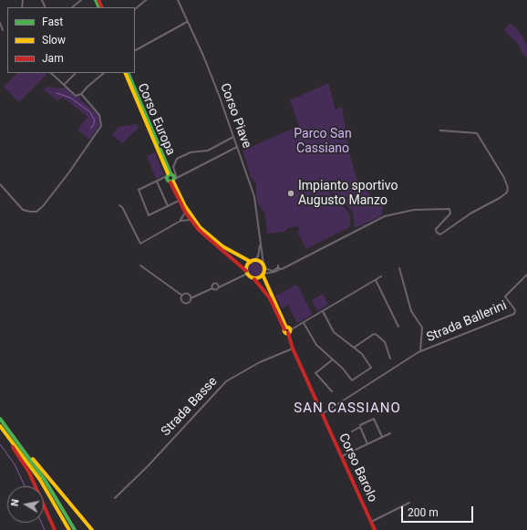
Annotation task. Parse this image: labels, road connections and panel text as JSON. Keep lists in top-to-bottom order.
{
  "streets": {
    "main road": ["Corso Europa", "Corso Barolo"],
    "street": ["Corso Piave", "Strada Ballerini", "Strada Basse"]
  },
  "crossings": [
    ["Corso Piave", "Corso Barolo"],
    ["Strada Ballerini", "Corso Barolo"],
    ["Strada Basse", "Corso Barolo"]
  ],
  "districts": ["SAN CASSIANO"],
  "parks": ["Parco San Cassiano"],
  "places": ["Impianto sportivo Augusto Manzo"],
  "legend": ["Fast", "Slow", "Jam"],
  "scale_bar": "200 m",
  "north": "left"
}
